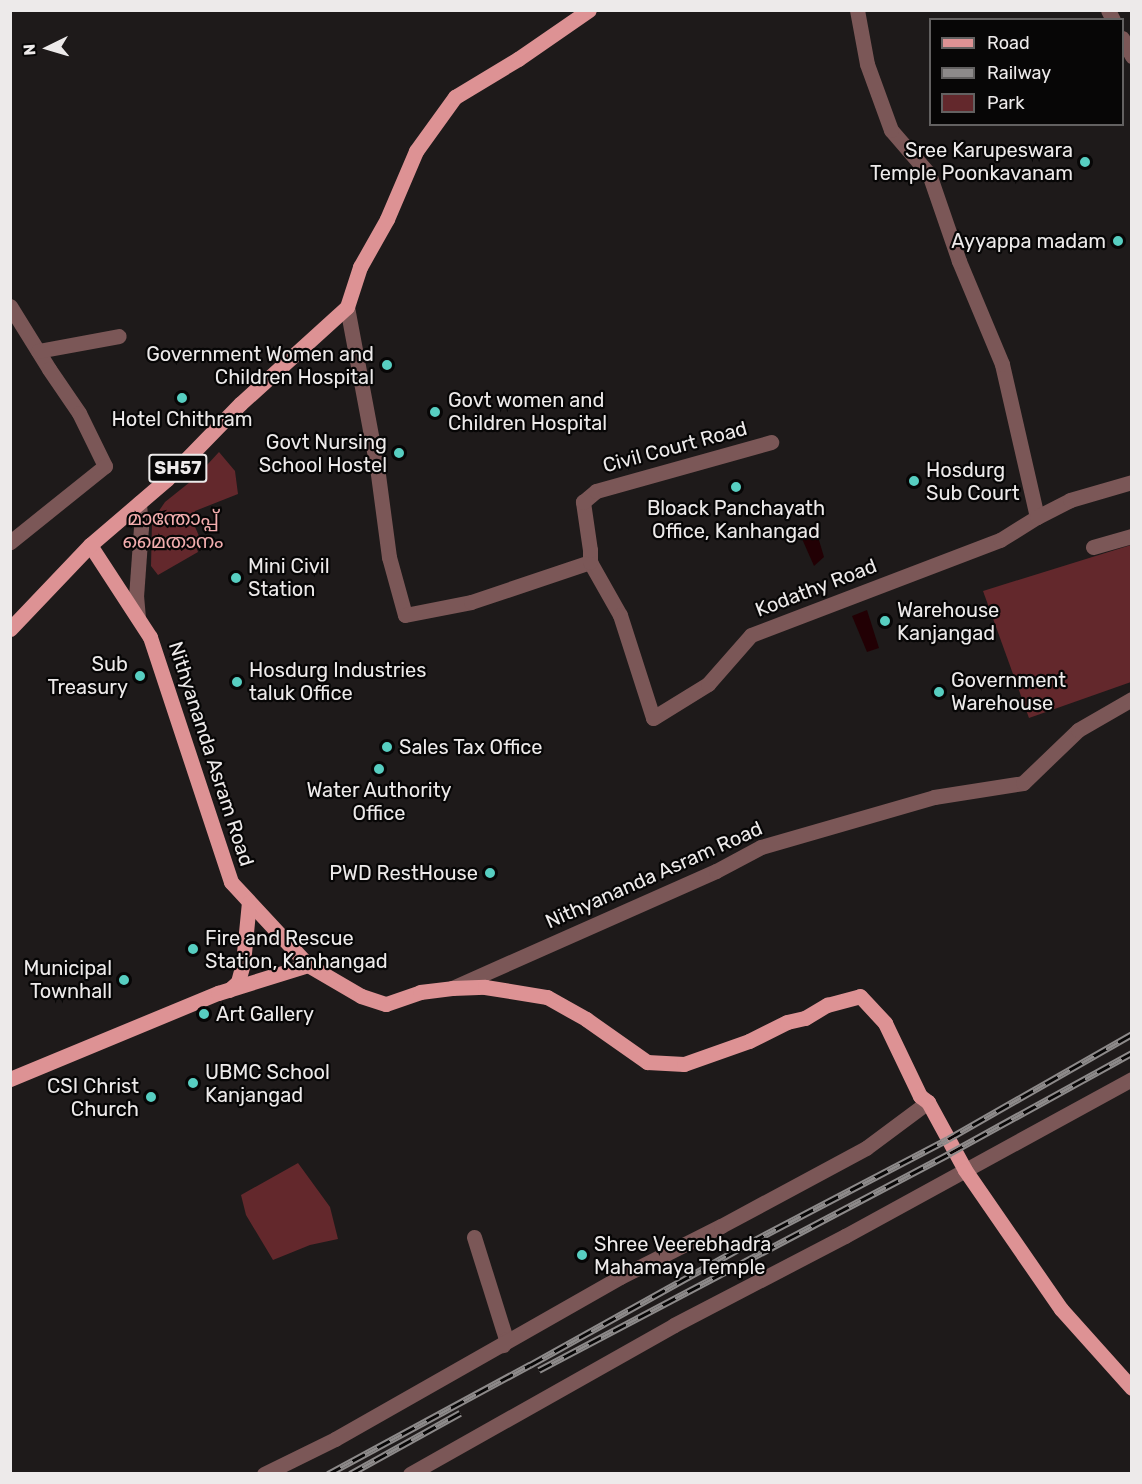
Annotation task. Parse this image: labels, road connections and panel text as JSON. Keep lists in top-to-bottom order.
{
  "streets": {
    "main road": ["SH57", "Nithyananda Asram Road"],
    "street": ["Civil Court Road", "Kodathy Road"]
  },
  "crossings": [
    ["Civil Court Road", "Kodathy Road"],
    ["SH57", "Nithyananda Asram Road"]
  ],
  "parks": ["മാന്തോപ്പ് മൈതാനം"],
  "places": [
    "Sree Karupeswara Temple Poonkavanam",
    "Ayyappa madam",
    "Government Women and Children Hospital",
    "Hotel Chithram",
    "Govt women and Children Hospital",
    "Govt Nursing School Hostel",
    "Hosdurg Sub Court",
    "Bloack Panchayath Office, Kanhangad",
    "Mini Civil Station",
    "Warehouse Kanjangad",
    "Sub Treasury",
    "Hosdurg Industries taluk Office",
    "Government Warehouse",
    "Sales Tax Office",
    "Water Authority Office",
    "PWD RestHouse",
    "Fire and Rescue Station, Kanhangad",
    "Municipal Townhall",
    "Art Gallery",
    "UBMC School Kanjangad",
    "CSI Christ Church",
    "Shree Veerebhadra Mahamaya Temple"
  ],
  "legend": ["Road", "Railway", "Park"],
  "north": "left"
}
